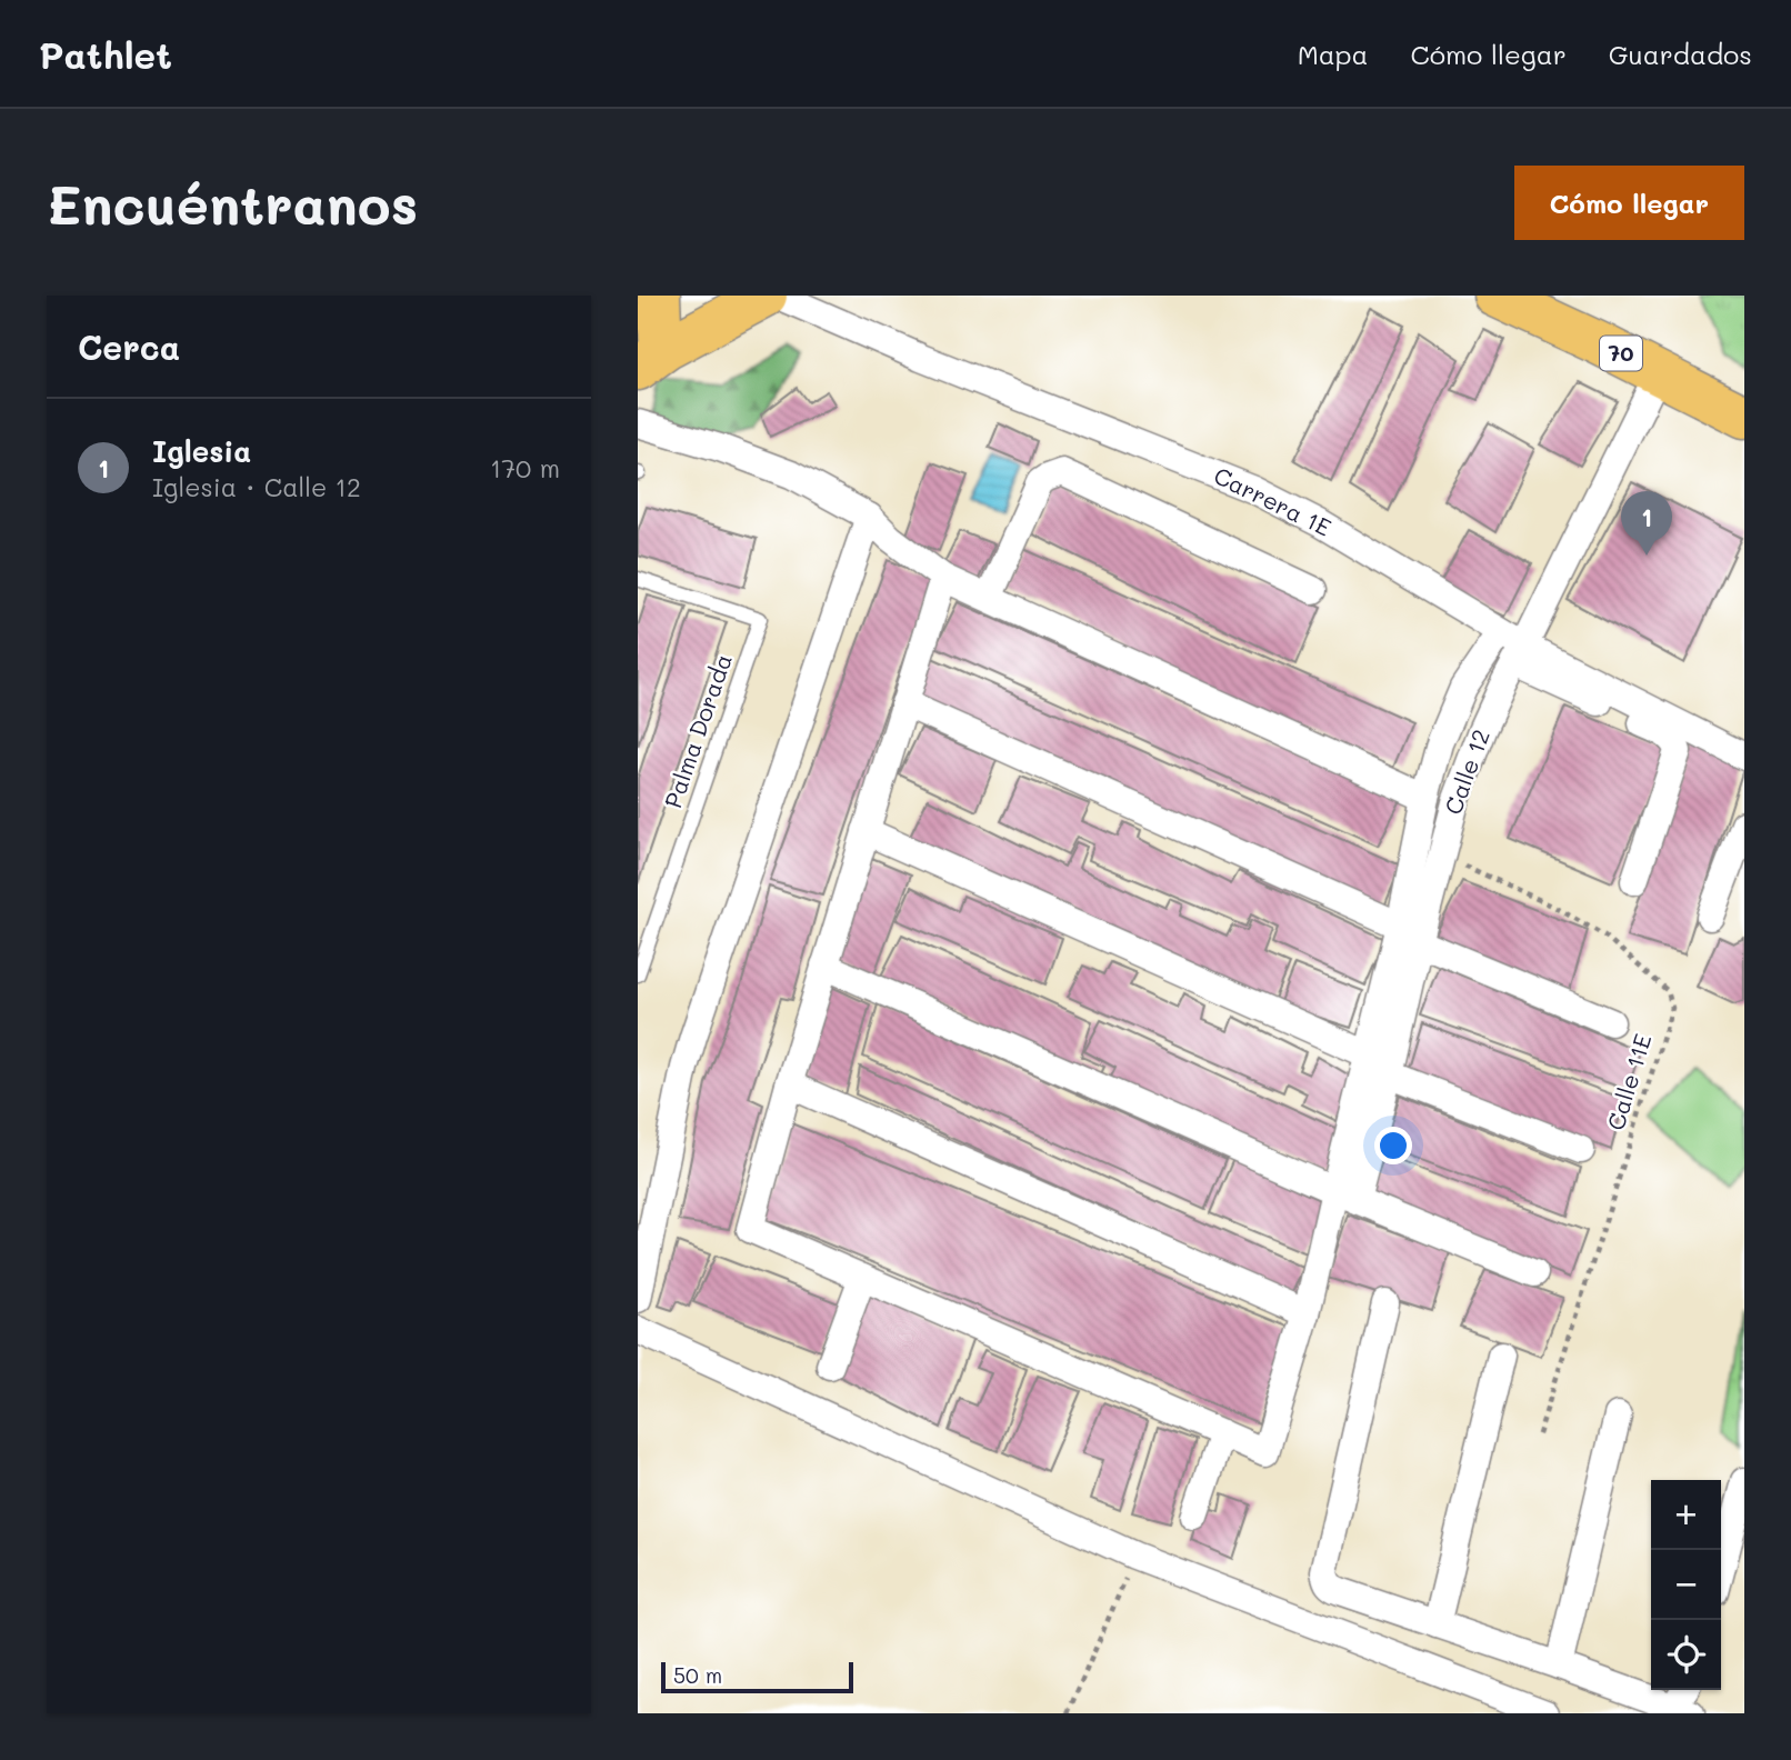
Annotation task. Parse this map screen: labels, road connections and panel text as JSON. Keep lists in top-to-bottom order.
{
  "streets": {
    "highway": ["70"],
    "street": ["Carrera 1E", "Calle 12"],
    "lane": ["Palma Dorada"],
    "path": ["Calle 11E"]
  },
  "crossings": [
    ["70", "Calle 12"],
    ["Carrera 1E", "Calle 12"],
    ["Calle 12", "Calle 11E"]
  ],
  "scale_bar": "50 m",
  "page": {
    "header": "Pathlet",
    "nav": ["Mapa", "Cómo llegar", "Guardados"],
    "buttons": "Cómo llegar",
    "title": "Encuéntranos",
    "heading": "Cerca",
    "list": [
      {
        "mark": "1",
        "name": "Iglesia",
        "note": "Iglesia · Calle 12",
        "value": "170 m"
      }
    ],
    "pins": "1",
    "map_buttons": ["+", "−"],
    "scale": "50 m"
  }
}
